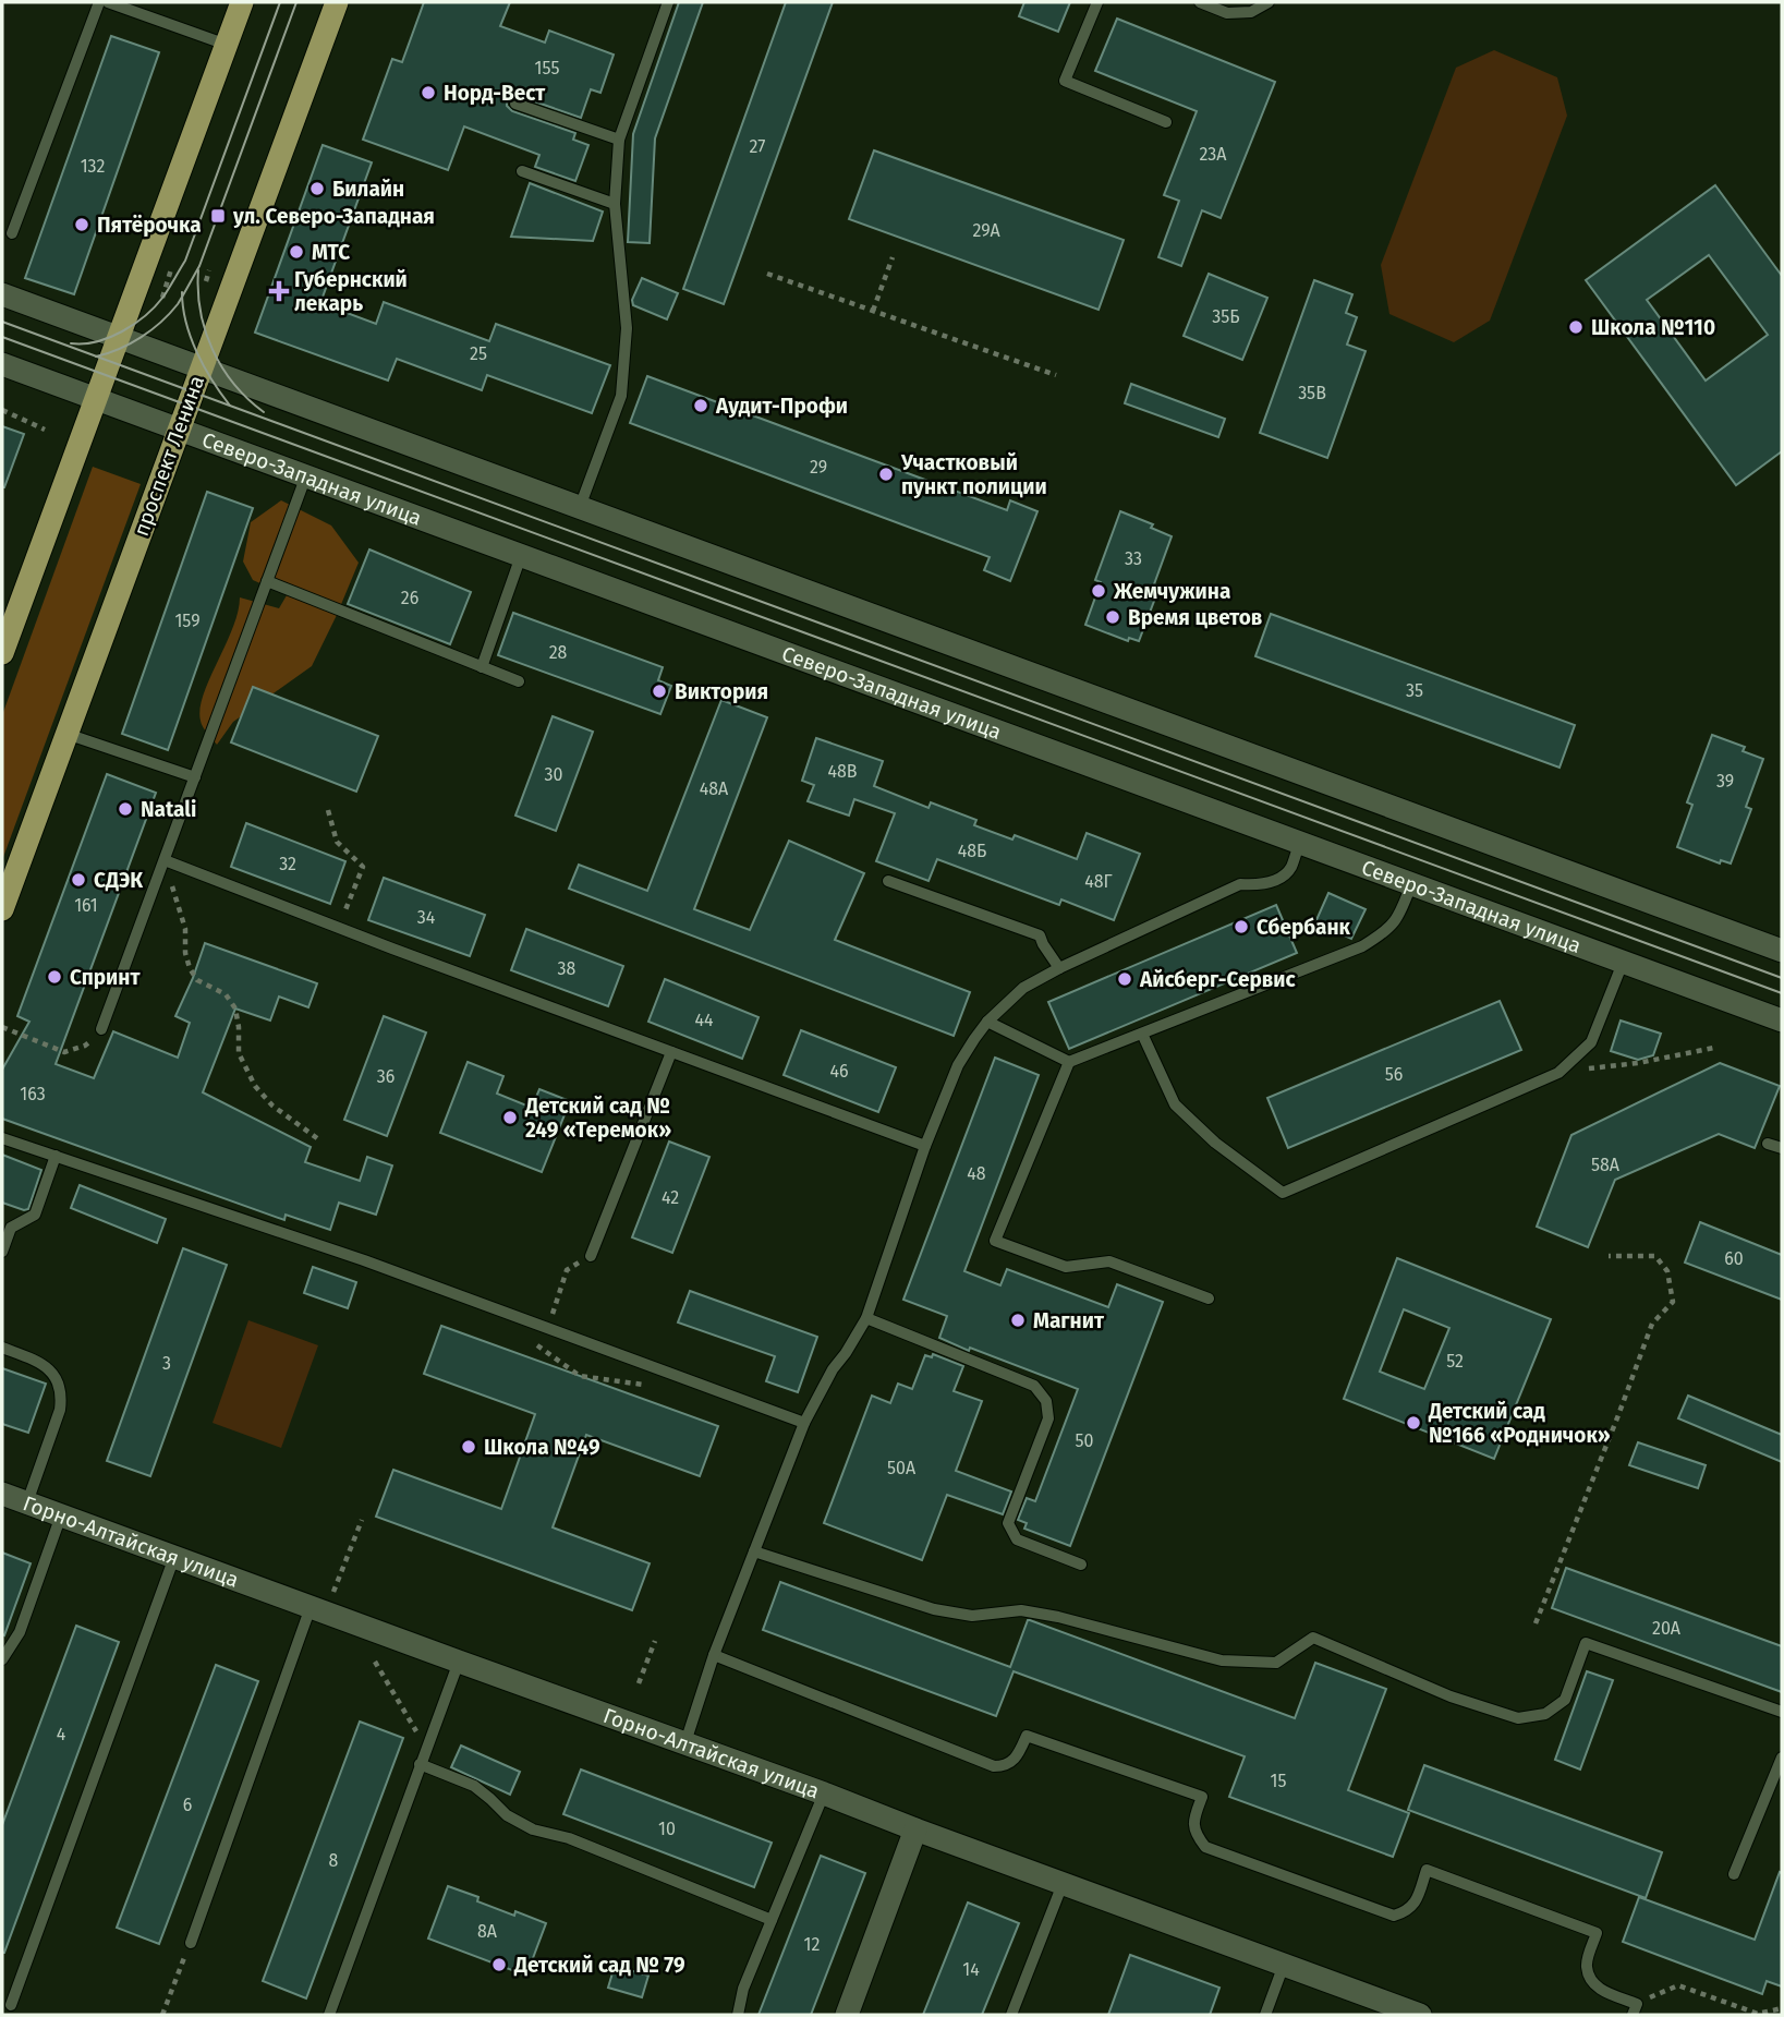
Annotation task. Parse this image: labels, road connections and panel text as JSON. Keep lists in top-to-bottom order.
{
  "streets": {
    "main road": ["проспект Ленина", "Северо-Западная улица", "Горно-Алтайская улица"]
  },
  "crossings": [
    ["проспект Ленина", "Северо-Западная улица"]
  ],
  "places": {
    "other": [
      "Норд-Вест",
      "Билайн",
      "Пятёрочка",
      "МТС",
      "Школа №110",
      "Аудит-Профи",
      "Участковый пункт полиции",
      "Жемчужина",
      "Время цветов",
      "Виктория",
      "Natali",
      "СДЭК",
      "Сбербанк",
      "Спринт",
      "Айсберг-Сервис",
      "Детский сад № 249 «Теремок»",
      "Магнит",
      "Детский сад №166 «Родничок»",
      "Школа №49",
      "Детский сад № 79"
    ],
    "transit": ["ул. Северо-Западная"],
    "health": ["Губернский лекарь"]
  },
  "house_numbers": [
    "155",
    "27",
    "23А",
    "132",
    "29А",
    "35Б",
    "25",
    "35В",
    "29",
    "33",
    "26",
    "159",
    "28",
    "35",
    "48В",
    "30",
    "39",
    "48А",
    "48Б",
    "32",
    "48Г",
    "161",
    "34",
    "38",
    "44",
    "46",
    "56",
    "36",
    "163",
    "58А",
    "48",
    "42",
    "60",
    "52",
    "3",
    "50",
    "50А",
    "20А",
    "4",
    "15",
    "6",
    "10",
    "8",
    "8А",
    "12",
    "14"
  ]
}
